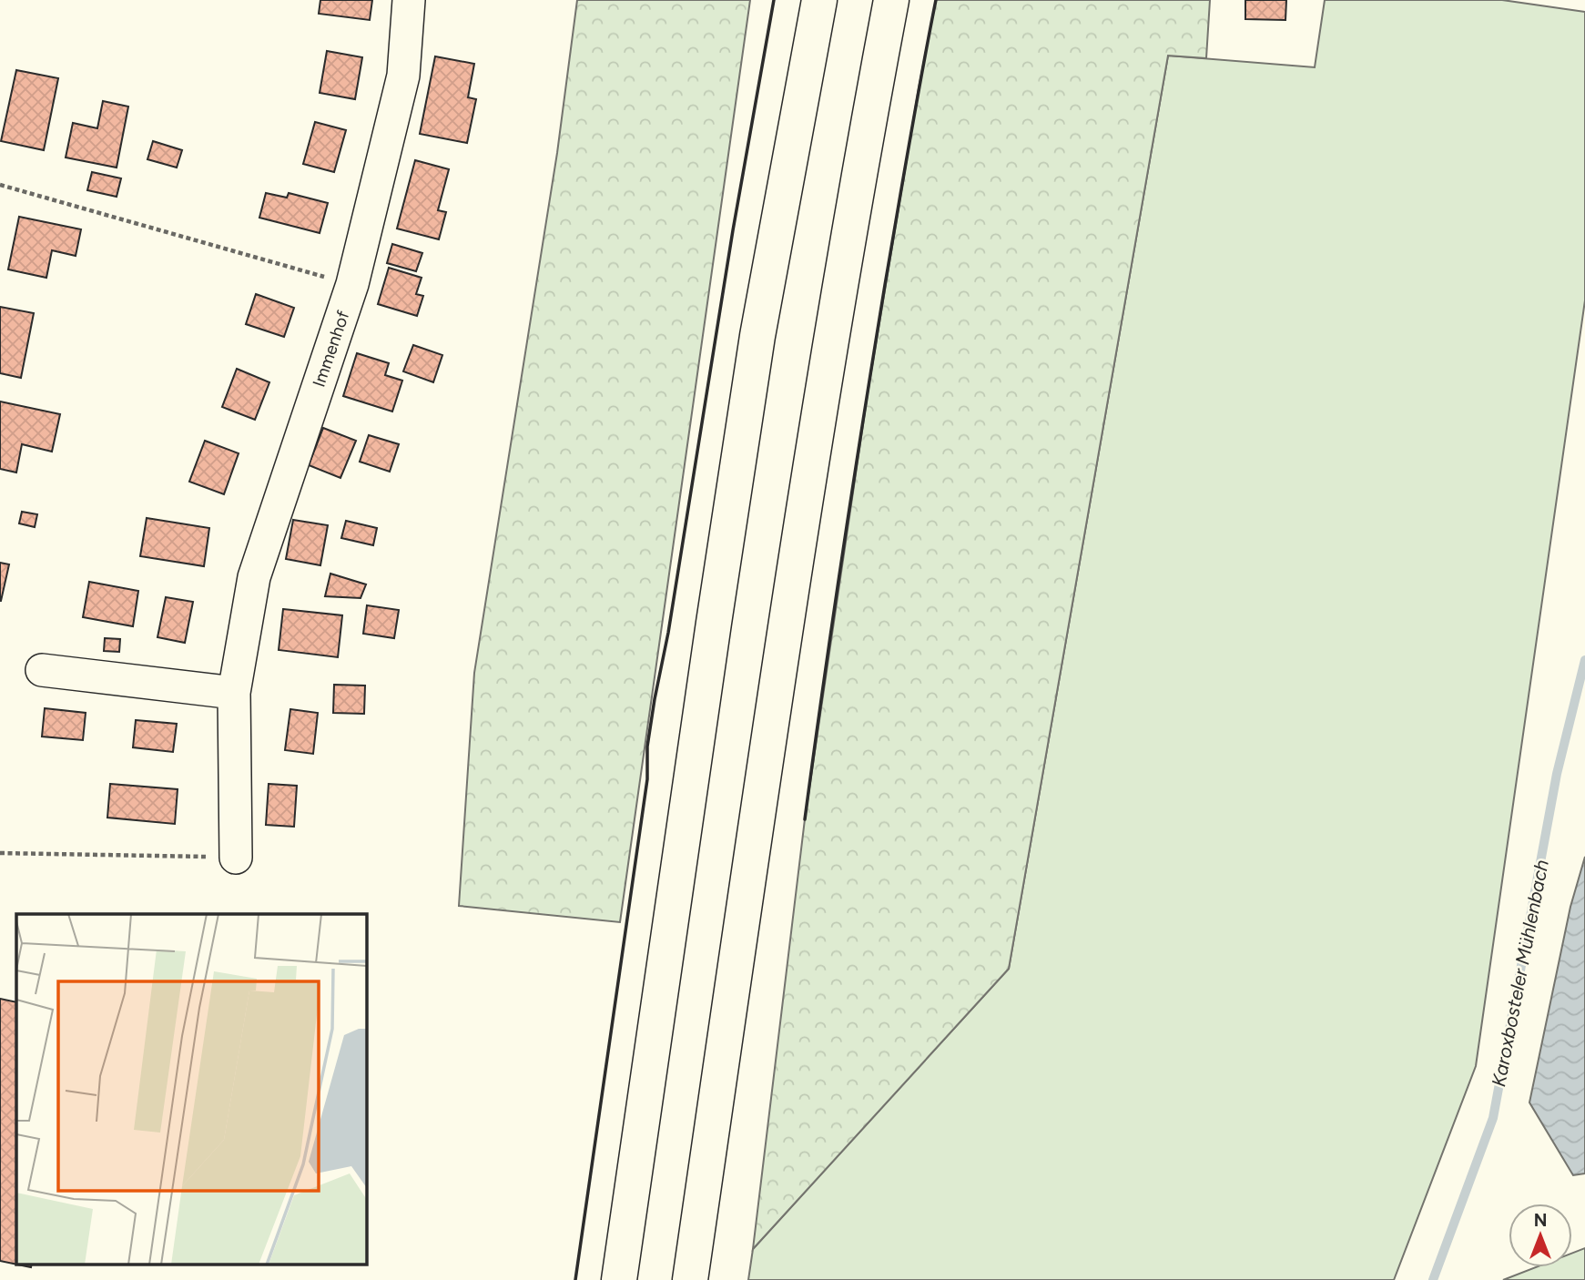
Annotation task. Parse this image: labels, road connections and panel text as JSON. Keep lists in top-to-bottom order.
{
  "streets": {
    "street": ["Immenhof"]
  },
  "water": ["Karoxbosteler Mühlenbach"],
  "north": "top"
}
